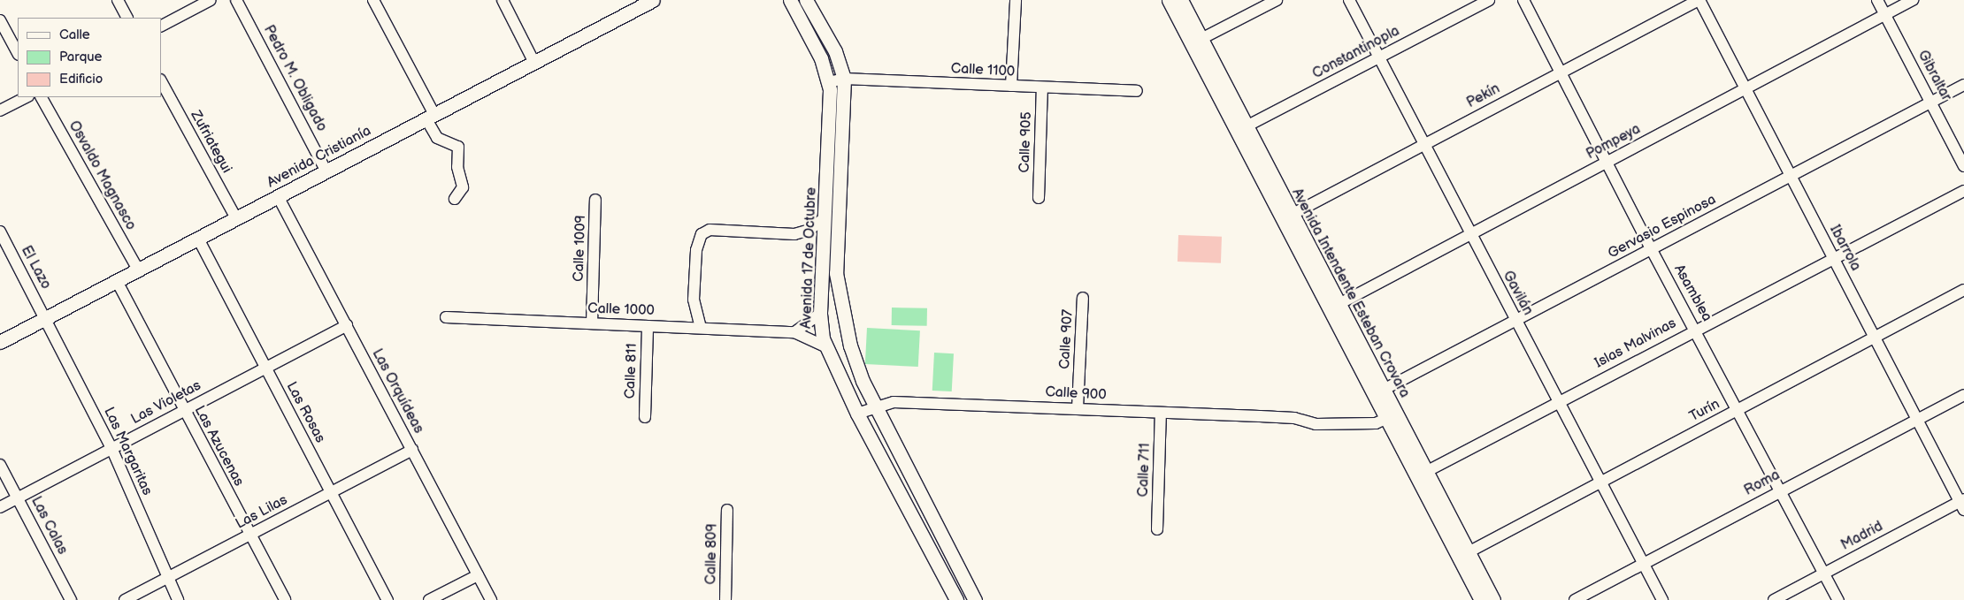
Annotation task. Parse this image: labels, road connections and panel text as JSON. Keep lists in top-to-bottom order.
{
  "streets": {
    "main road": ["Avenida Cristianía", "Avenida 17 de Octubre", "Avenida Intendente Esteban Crovara"],
    "street": [
      "Constantinopla",
      "Calle 1100",
      "Gibraltar",
      "Pedro M. Obligado",
      "Pekín",
      "Zufriategui",
      "Calle 905",
      "Pompeya",
      "Osvaldo Magnasco",
      "Gervasio Espinosa",
      "Calle 1009",
      "Ibarrola",
      "El Lazo",
      "Gavilán",
      "Asamblea",
      "Calle 1000",
      "Calle 907",
      "Islas Malvinas",
      "Calle 811",
      "Las Orquídeas",
      "Calle 900",
      "Las Violetas",
      "Turín",
      "Las Rosas",
      "Las Azucenas",
      "Las Margaritas",
      "Calle 711",
      "Roma",
      "Las Lilas",
      "Las Calas",
      "Madrid",
      "Calle 809"
    ]
  },
  "crossings": [
    ["Constantinopla", "Avenida Intendente Esteban Crovara"],
    ["Constantinopla", "Gavilán"],
    ["Calle 1100", "Calle 905"],
    ["Calle 1100", "Avenida 17 de Octubre"],
    ["Gibraltar", "Pompeya"],
    ["Gibraltar", "Gervasio Espinosa"],
    ["Pedro M. Obligado", "Avenida Cristianía"],
    ["Pekín", "Ibarrola"],
    ["Pekín", "Avenida Intendente Esteban Crovara"],
    ["Pekín", "Gavilán"],
    ["Pekín", "Asamblea"],
    ["Zufriategui", "Avenida Cristianía"],
    ["Pompeya", "Ibarrola"],
    ["Pompeya", "Avenida Intendente Esteban Crovara"],
    ["Pompeya", "Gavilán"],
    ["Pompeya", "Asamblea"],
    ["Avenida Cristianía", "Osvaldo Magnasco"],
    ["Avenida Cristianía", "El Lazo"],
    ["Avenida Cristianía", "Las Orquídeas"],
    ["Avenida Cristianía", "Las Rosas"],
    ["Avenida Cristianía", "Las Azucenas"],
    ["Avenida Cristianía", "Las Margaritas"],
    ["Gervasio Espinosa", "Ibarrola"],
    ["Gervasio Espinosa", "Avenida Intendente Esteban Crovara"],
    ["Gervasio Espinosa", "Gavilán"],
    ["Gervasio Espinosa", "Asamblea"],
    ["Calle 1009", "Calle 1000"],
    ["Ibarrola", "Islas Malvinas"],
    ["Ibarrola", "Turín"],
    ["Ibarrola", "Roma"],
    ["Ibarrola", "Madrid"],
    ["Avenida 17 de Octubre", "Calle 1000"],
    ["Avenida 17 de Octubre", "Calle 900"],
    ["El Lazo", "Las Margaritas"],
    ["Avenida Intendente Esteban Crovara", "Islas Malvinas"],
    ["Avenida Intendente Esteban Crovara", "Calle 900"],
    ["Avenida Intendente Esteban Crovara", "Turín"],
    ["Gavilán", "Islas Malvinas"],
    ["Gavilán", "Turín"],
    ["Gavilán", "Roma"],
    ["Asamblea", "Islas Malvinas"],
    ["Asamblea", "Turín"],
    ["Asamblea", "Roma"],
    ["Asamblea", "Madrid"],
    ["Calle 1000", "Calle 811"],
    ["Calle 907", "Calle 900"],
    ["Las Orquídeas", "Las Violetas"],
    ["Las Orquídeas", "Las Lilas"],
    ["Calle 900", "Calle 711"],
    ["Las Violetas", "Las Rosas"],
    ["Las Violetas", "Las Azucenas"],
    ["Las Violetas", "Las Margaritas"],
    ["Las Violetas", "Las Calas"],
    ["Las Rosas", "Las Lilas"],
    ["Las Azucenas", "Las Lilas"],
    ["Las Margaritas", "Las Lilas"]
  ],
  "legend": ["Calle", "Parque", "Edificio"]
}
